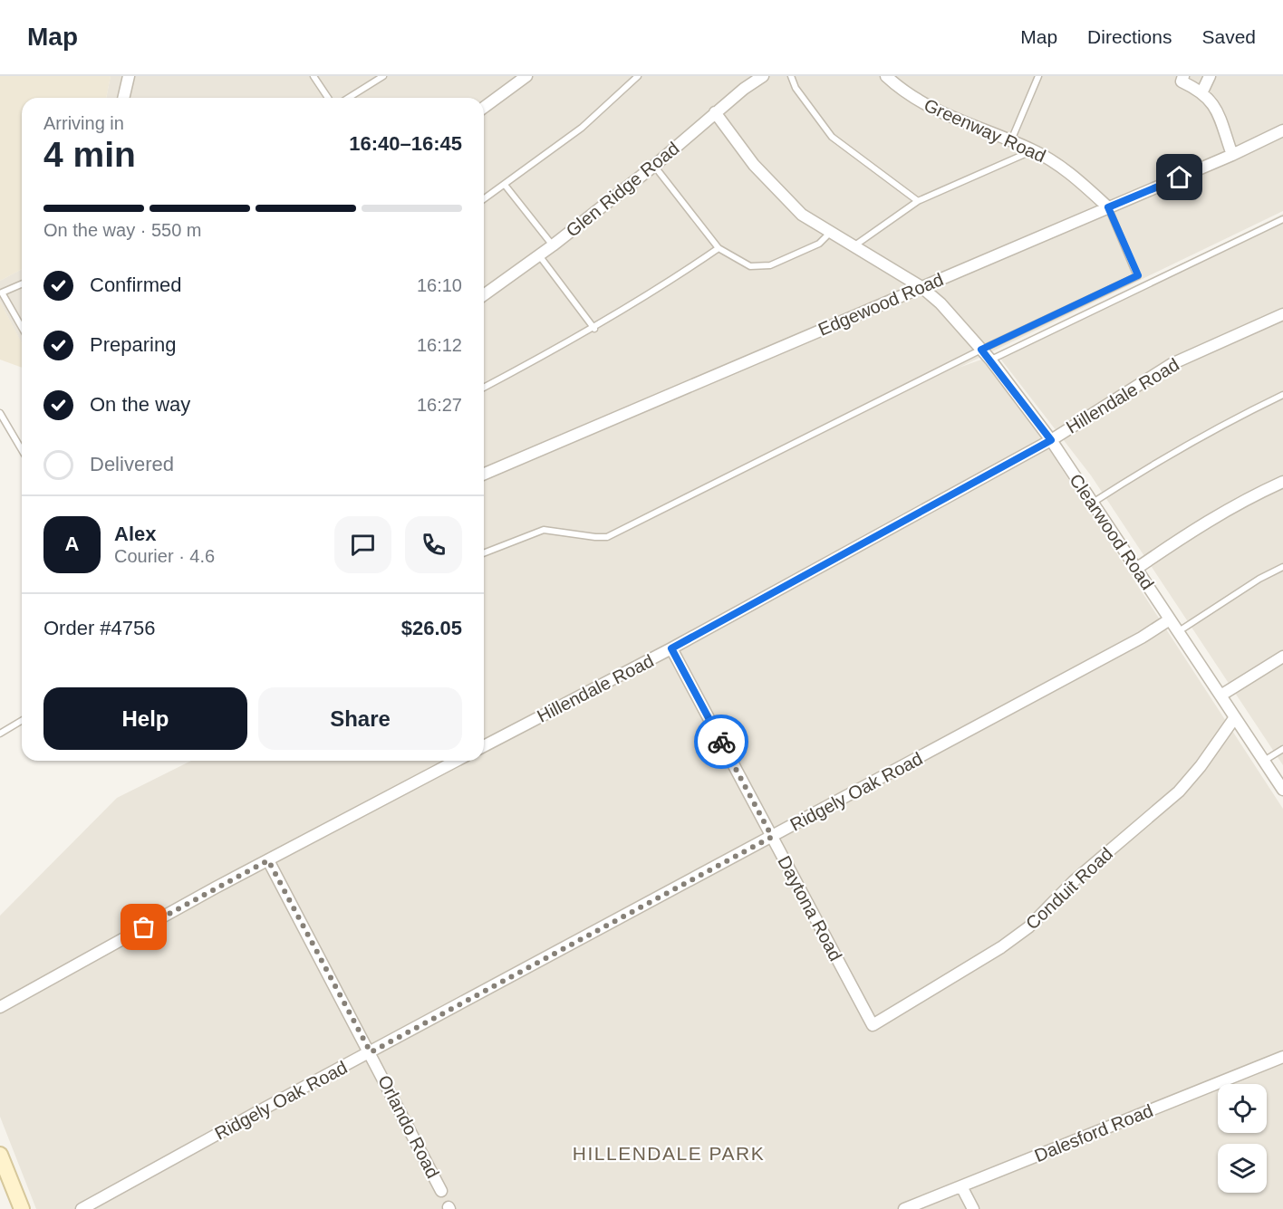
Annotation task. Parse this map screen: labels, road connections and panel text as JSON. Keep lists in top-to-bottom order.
{
  "streets": {
    "street": [
      "Greenway Road",
      "Glen Ridge Road",
      "Edgewood Road",
      "Hillendale Road",
      "Clearwood Road",
      "Ridgely Oak Road",
      "Conduit Road",
      "Daytona Road",
      "Orlando Road",
      "Dalesford Road"
    ]
  },
  "crossings": [
    ["Greenway Road", "Edgewood Road"],
    ["Glen Ridge Road", "Clearwood Road"],
    ["Edgewood Road", "Clearwood Road"],
    ["Hillendale Road", "Clearwood Road"],
    ["Hillendale Road", "Daytona Road"],
    ["Clearwood Road", "Ridgely Oak Road"],
    ["Clearwood Road", "Conduit Road"],
    ["Ridgely Oak Road", "Daytona Road"],
    ["Ridgely Oak Road", "Orlando Road"],
    ["Conduit Road", "Daytona Road"]
  ],
  "districts": ["HILLENDALE PARK"],
  "page": {
    "header": "Map",
    "nav": ["Map", "Directions", "Saved"],
    "heading": ["4 min", "Arriving in", "16:40–16:45"],
    "panel": [
      "Alex",
      "Courier · 4.6",
      "Order #4756",
      "$26.05"
    ],
    "bar": "On the way · 550 m",
    "list": [
      ["Confirmed", "16:10"],
      ["Preparing", "16:12"],
      ["On the way", "16:27"],
      "Delivered"
    ],
    "round": "A",
    "buttons": ["Help", "Share"]
  }
}
